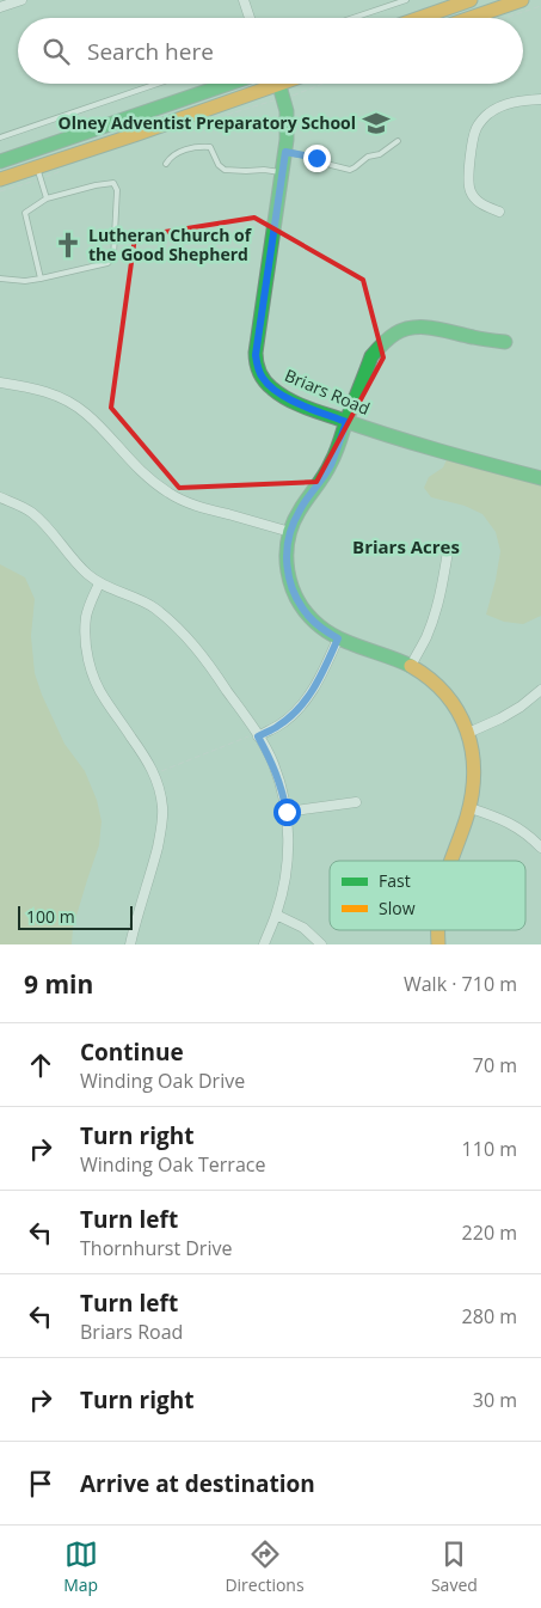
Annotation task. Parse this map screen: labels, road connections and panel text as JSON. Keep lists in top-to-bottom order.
{
  "streets": {
    "street": ["Briars Road"]
  },
  "districts": ["Briars Acres"],
  "places": {
    "school or university": ["Olney Adventist Preparatory School"],
    "church": ["Lutheran Church of the Good Shepherd"]
  },
  "legend": ["Fast", "Slow"],
  "scale_bar": "100 m",
  "page": {
    "search": "Search here",
    "scale": "100 m",
    "heading": ["9 min", "Walk · 710 m"],
    "list": [
      ["Continue", "Winding Oak Drive", "70 m"],
      ["Turn right", "Winding Oak Terrace", "110 m"],
      ["Turn left", "Thornhurst Drive", "220 m"],
      ["Turn left", "Briars Road", "280 m"],
      ["Turn right", "30 m"],
      "Arrive at destination"
    ],
    "nav": ["Map", "Directions", "Saved"]
  }
}
